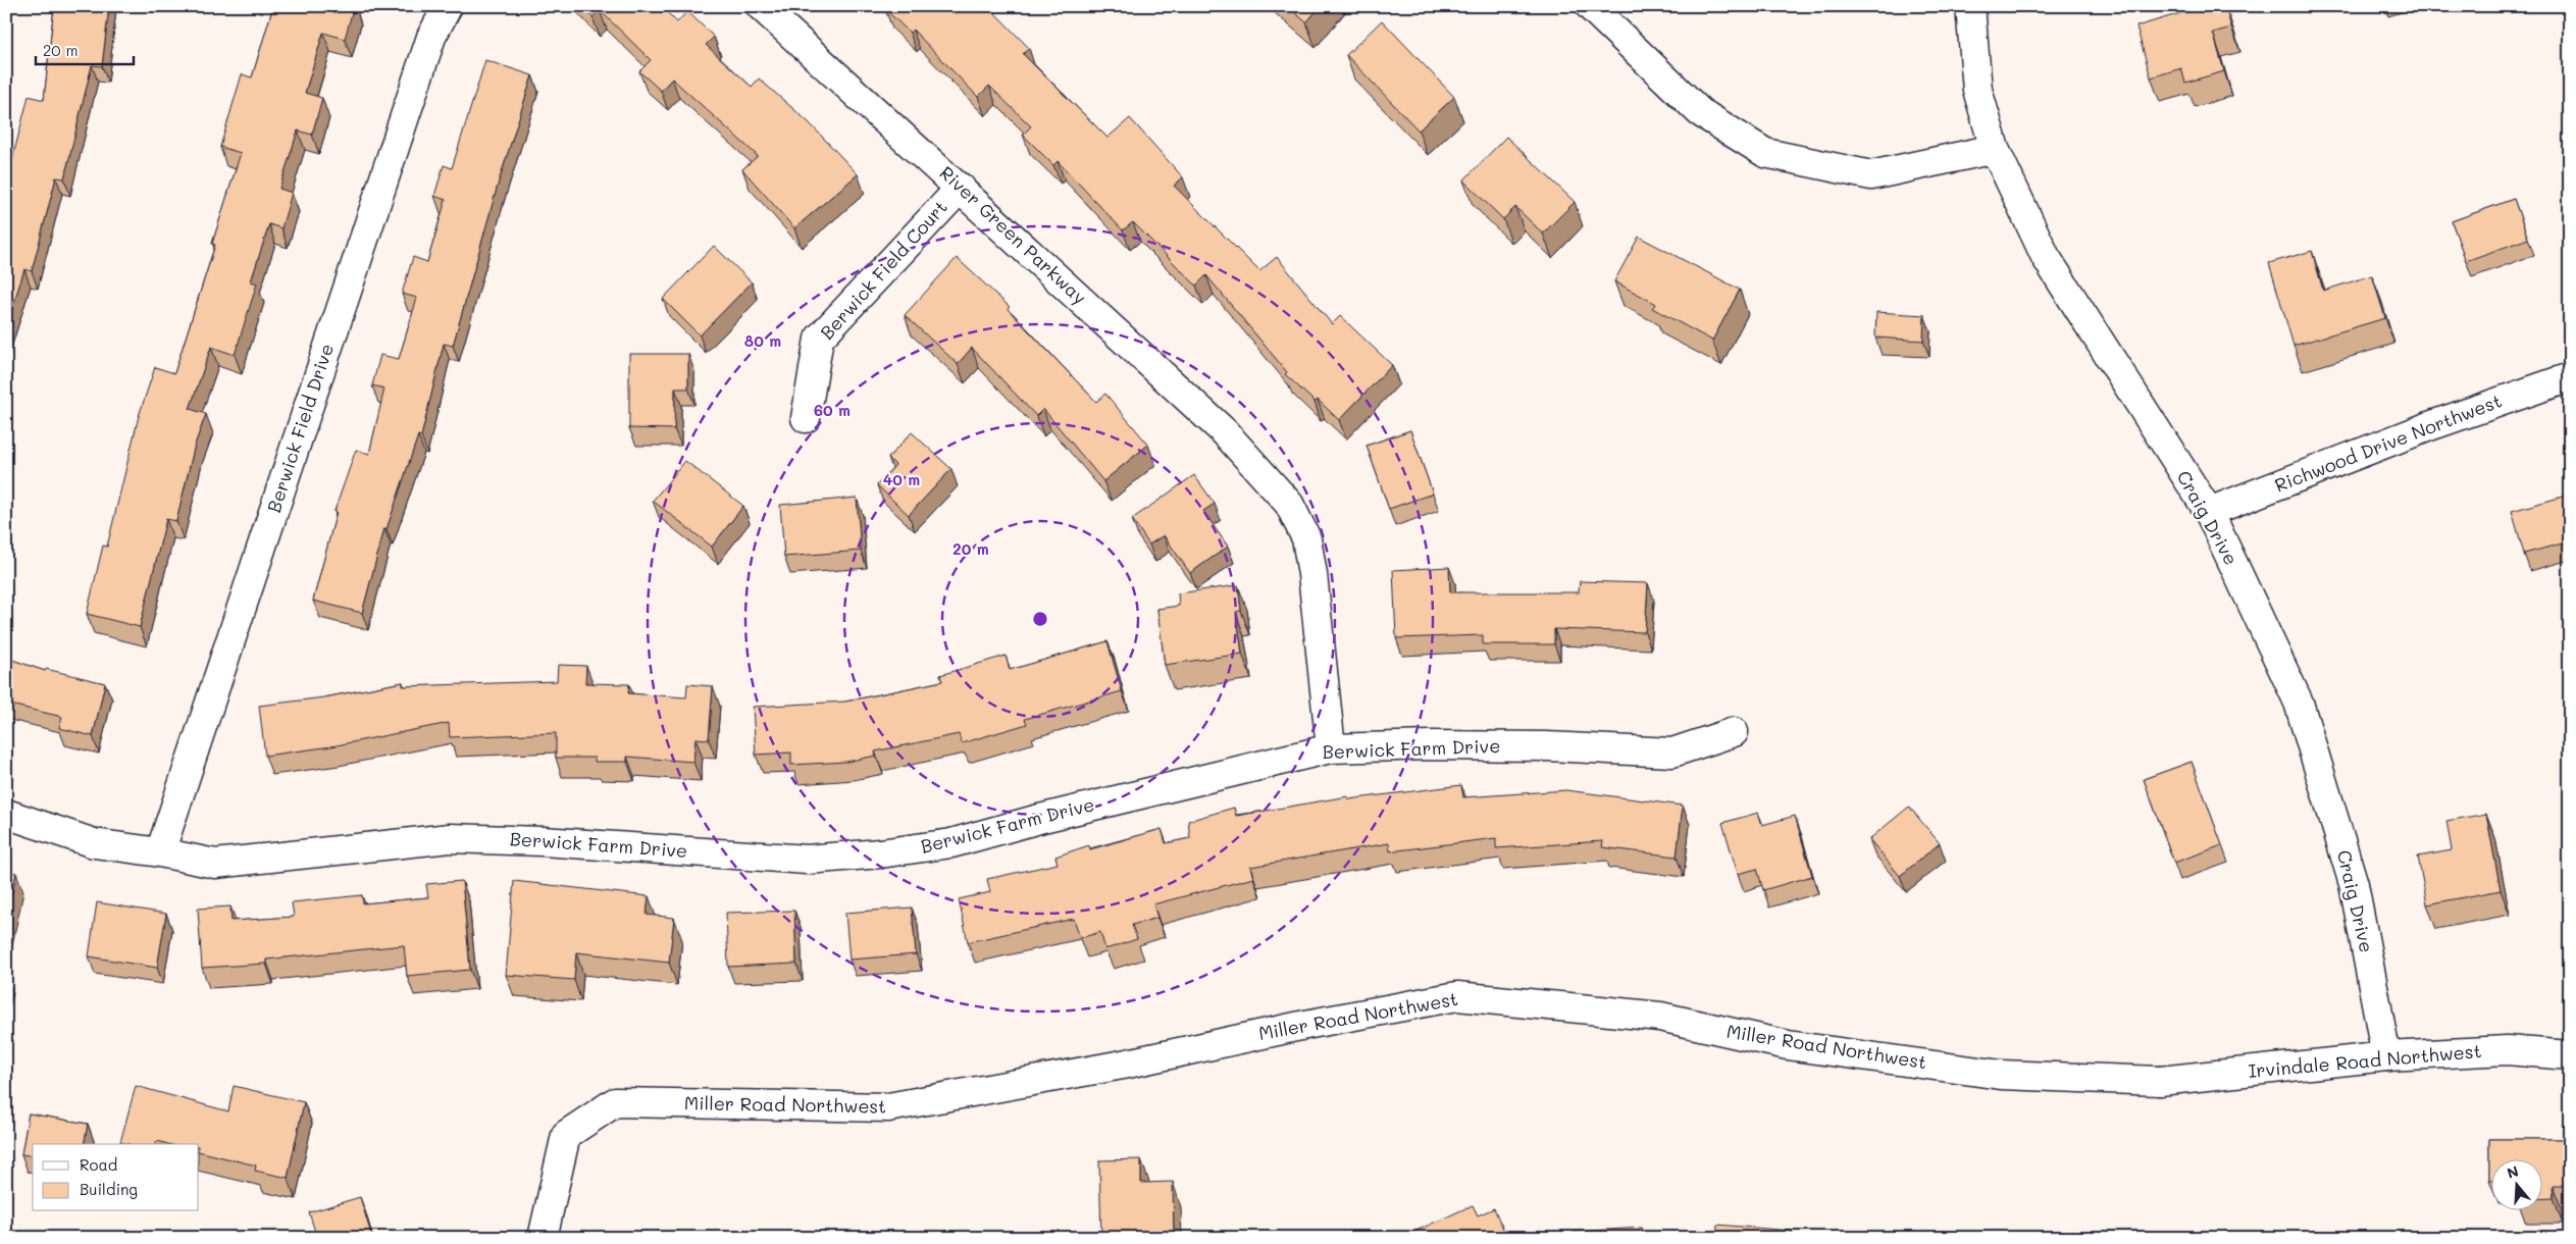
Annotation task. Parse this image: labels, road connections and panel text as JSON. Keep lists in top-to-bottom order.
{
  "streets": {
    "street": [
      "River Green Parkway",
      "Berwick Field Court",
      "Berwick Field Drive",
      "Richwood Drive Northwest",
      "Craig Drive",
      "Berwick Farm Drive",
      "Miller Road Northwest",
      "Irvindale Road Northwest"
    ]
  },
  "crossings": [
    ["River Green Parkway", "Berwick Field Court"],
    ["River Green Parkway", "Berwick Farm Drive"],
    ["Berwick Field Drive", "Berwick Farm Drive"],
    ["Richwood Drive Northwest", "Craig Drive"],
    ["Craig Drive", "Irvindale Road Northwest"],
    ["Miller Road Northwest", "Irvindale Road Northwest"]
  ],
  "legend": ["Road", "Building"],
  "scale_bar": "20 m",
  "north": "top",
  "rings": [
    "80 m",
    "60 m",
    "40 m",
    "20 m"
  ]
}
